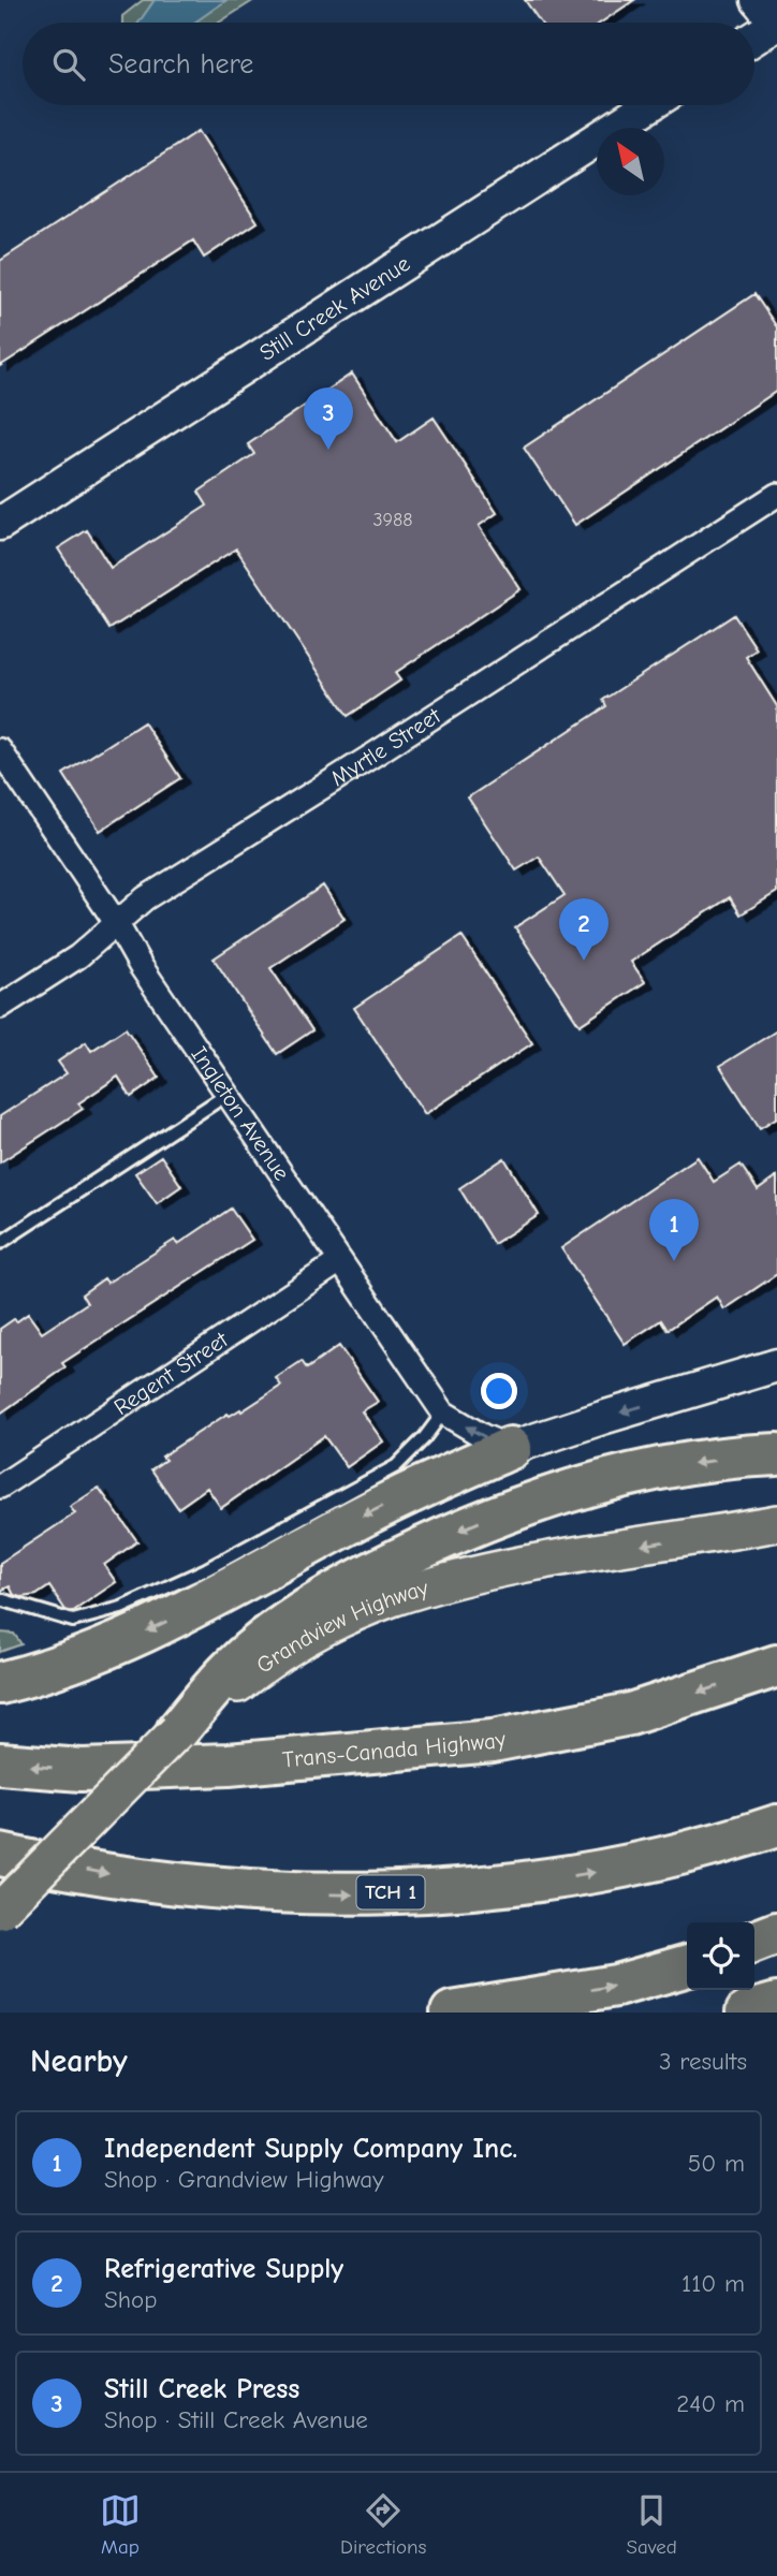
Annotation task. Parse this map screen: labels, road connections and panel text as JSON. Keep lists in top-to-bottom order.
{
  "streets": {
    "highway": ["Trans-Canada Highway", "TCH 1"],
    "main road": ["Grandview Highway"],
    "street": [
      "Still Creek Avenue",
      "Myrtle Street",
      "Ingleton Avenue",
      "Regent Street"
    ]
  },
  "crossings": [
    ["Myrtle Street", "Ingleton Avenue"],
    ["Ingleton Avenue", "Regent Street"]
  ],
  "one_way": ["Grandview Highway"],
  "house_numbers": ["3988"],
  "north": "top left",
  "page": {
    "search": "Search here",
    "pins": ["3", "2", "1"],
    "heading": ["Nearby", "3 results"],
    "list": [
      {
        "mark": "1",
        "name": "Independent Supply Company Inc.",
        "note": "Shop · Grandview Highway",
        "value": "50 m"
      },
      {
        "mark": "2",
        "name": "Refrigerative Supply",
        "note": "Shop",
        "value": "110 m"
      },
      {
        "mark": "3",
        "name": "Still Creek Press",
        "note": "Shop · Still Creek Avenue",
        "value": "240 m"
      }
    ],
    "nav": ["Map", "Directions", "Saved"]
  }
}
